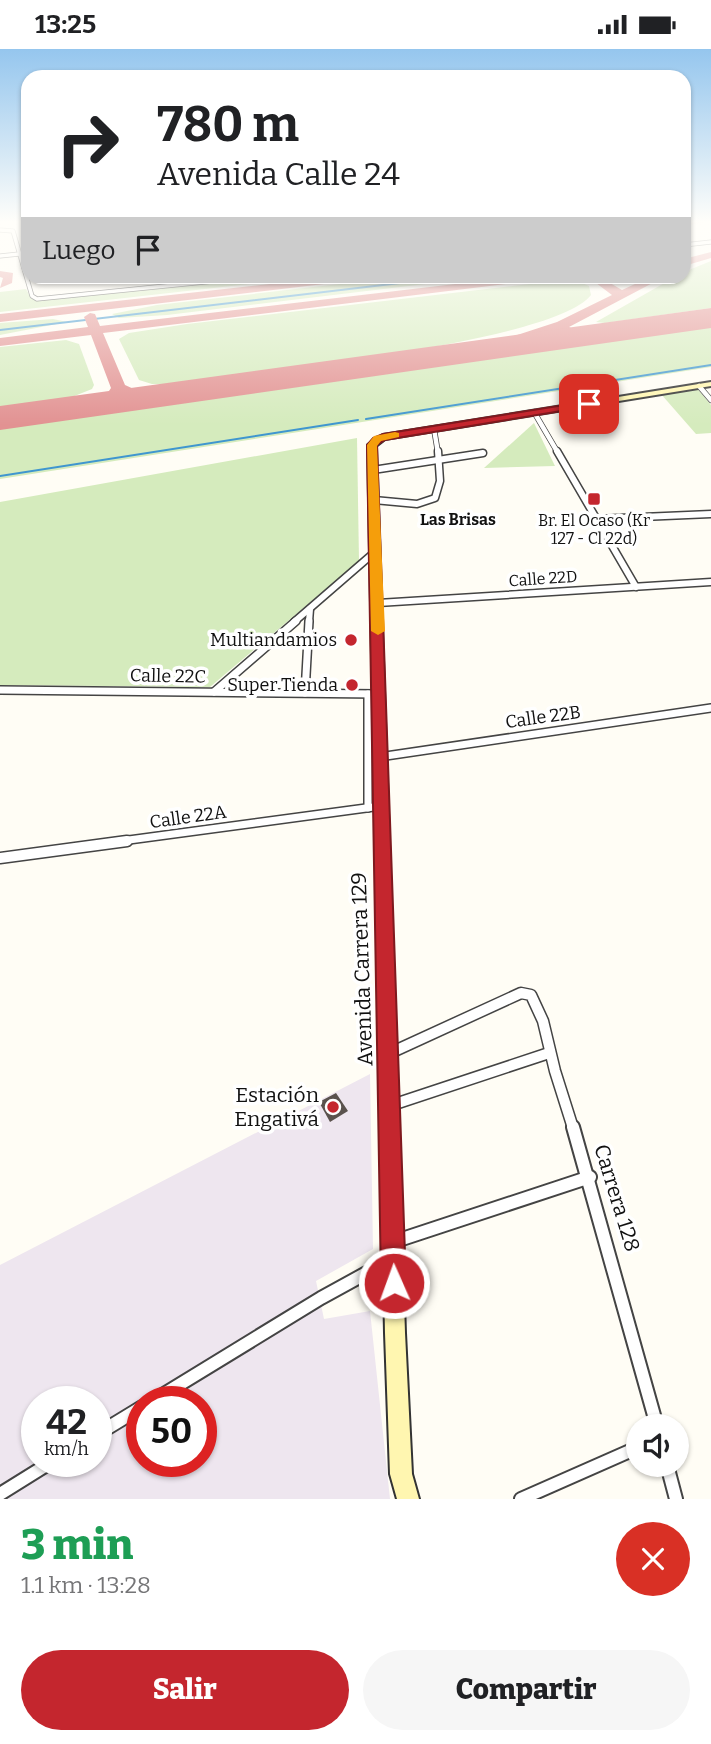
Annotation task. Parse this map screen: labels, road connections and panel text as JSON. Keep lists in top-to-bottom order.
{
  "streets": {
    "main road": ["Avenida Carrera 129"],
    "street": [
      "Calle 22D",
      "Calle 22C",
      "Calle 22B",
      "Calle 22A",
      "Carrera 128"
    ]
  },
  "crossings": [
    ["Calle 22D", "Avenida Carrera 129"],
    ["Calle 22C", "Avenida Carrera 129"],
    ["Calle 22B", "Avenida Carrera 129"],
    ["Calle 22A", "Avenida Carrera 129"],
    ["Avenida Carrera 129", "Carrera 128"]
  ],
  "districts": ["Las Brisas"],
  "places": {
    "transit": ["Br. El Ocaso (Kr 127 - Cl 22d)"],
    "other": ["Multiandamios", "Super Tienda", "Estación Engativá"]
  },
  "page": {
    "status": "13:25",
    "turn": ["780 m", "Avenida Calle 24"],
    "then": "Luego",
    "speed": "42 km/h",
    "limit": "50",
    "heading": ["3 min", "1.1 km · 13:28"],
    "buttons": ["Salir", "Compartir"]
  }
}
